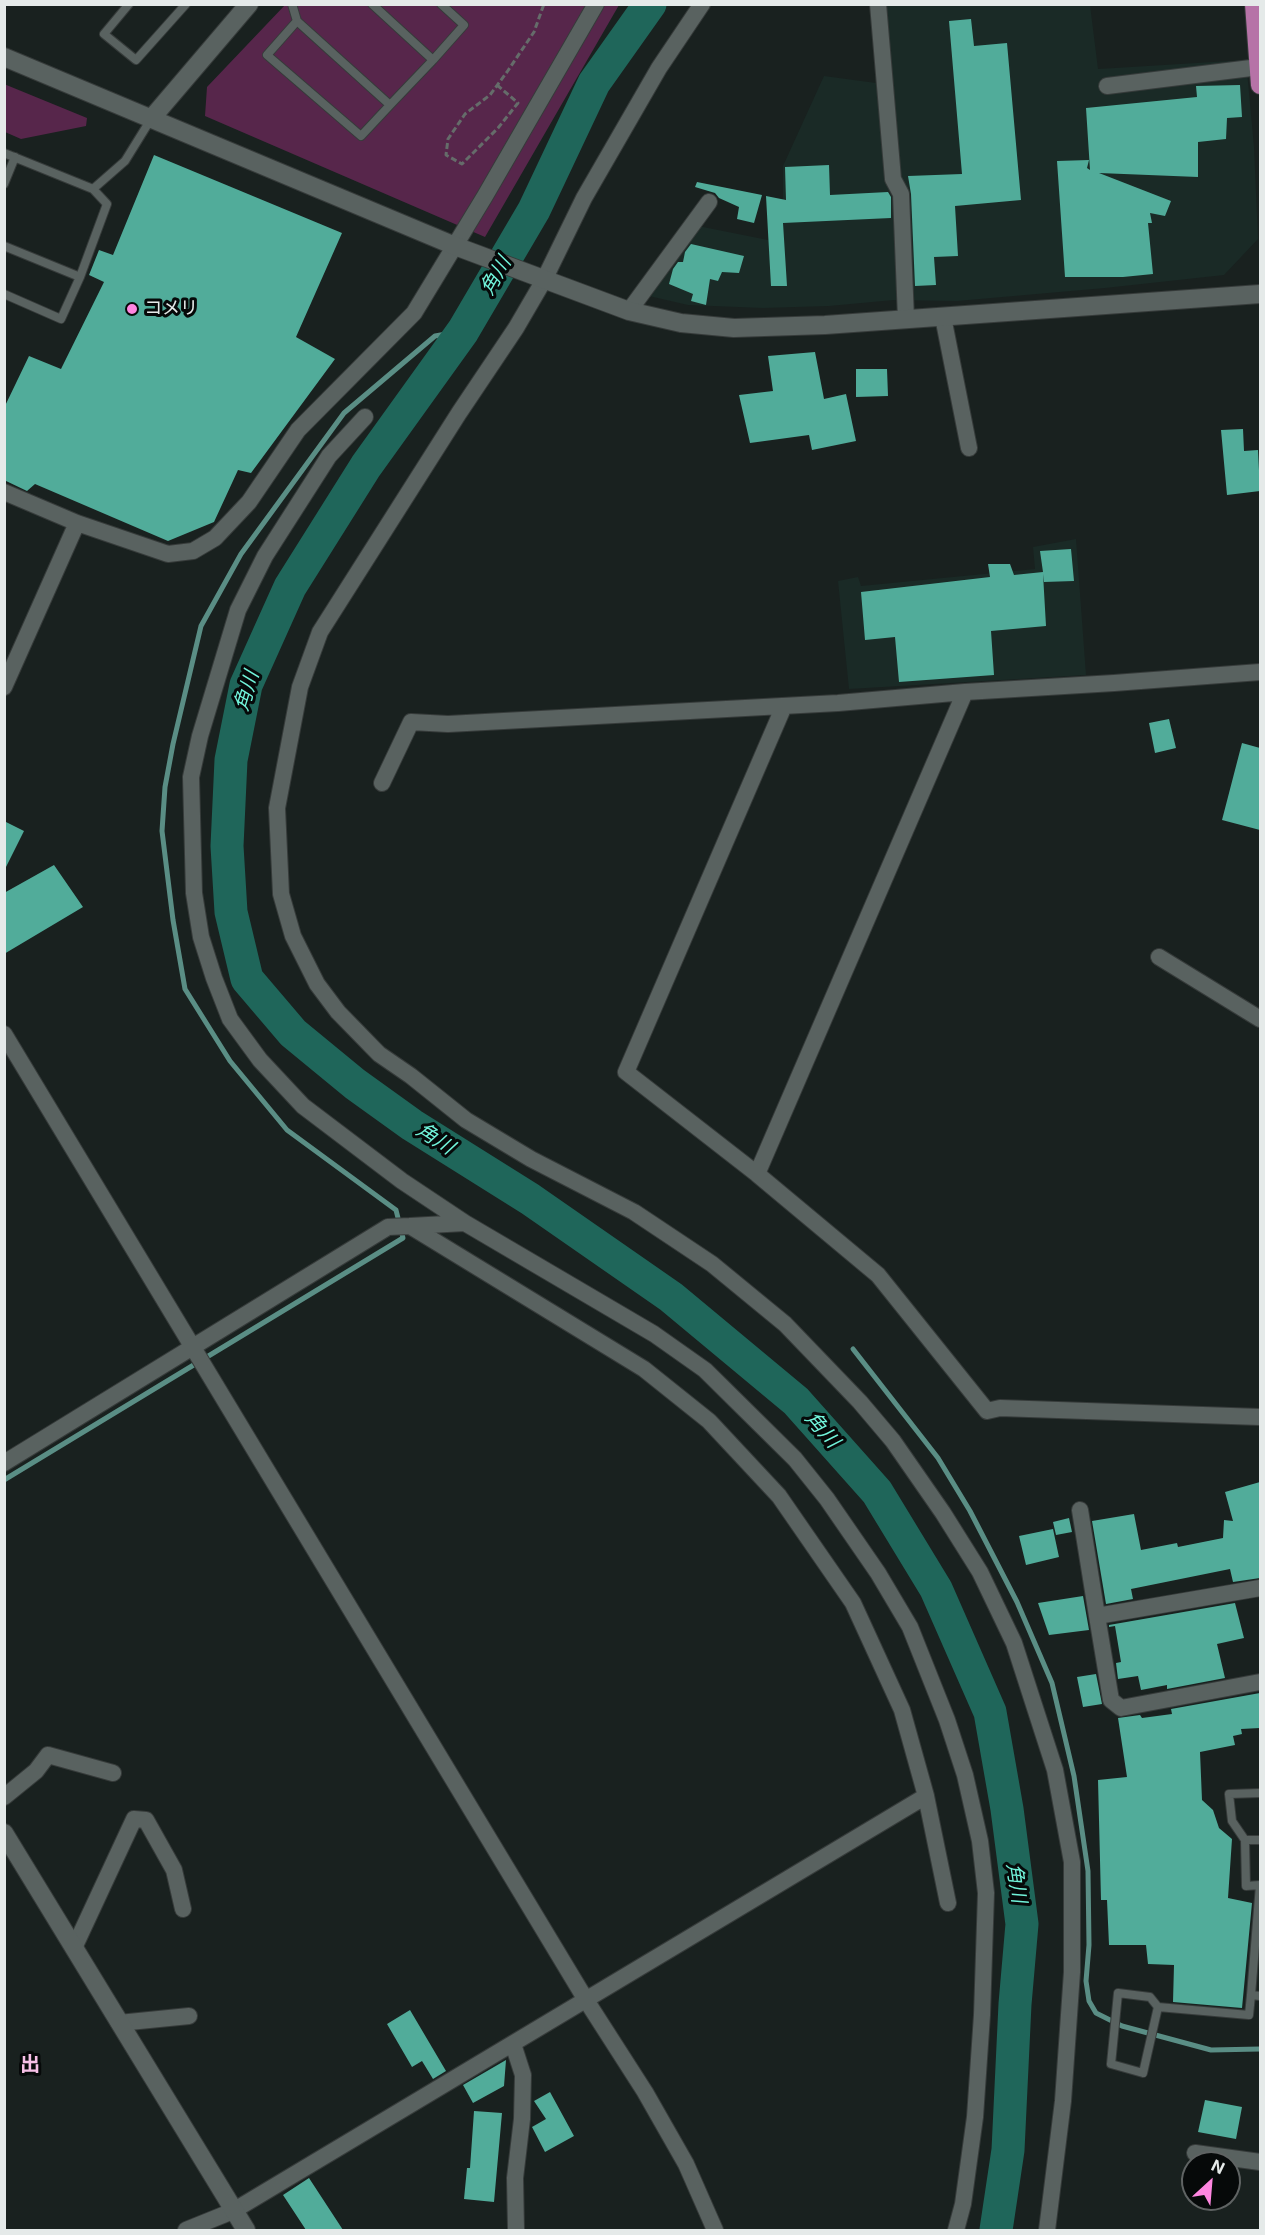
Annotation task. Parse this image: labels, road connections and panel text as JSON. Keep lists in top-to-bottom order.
{
  "districts": ["出"],
  "water": ["角川"],
  "places": ["コメリ"],
  "north": "top right"
}
